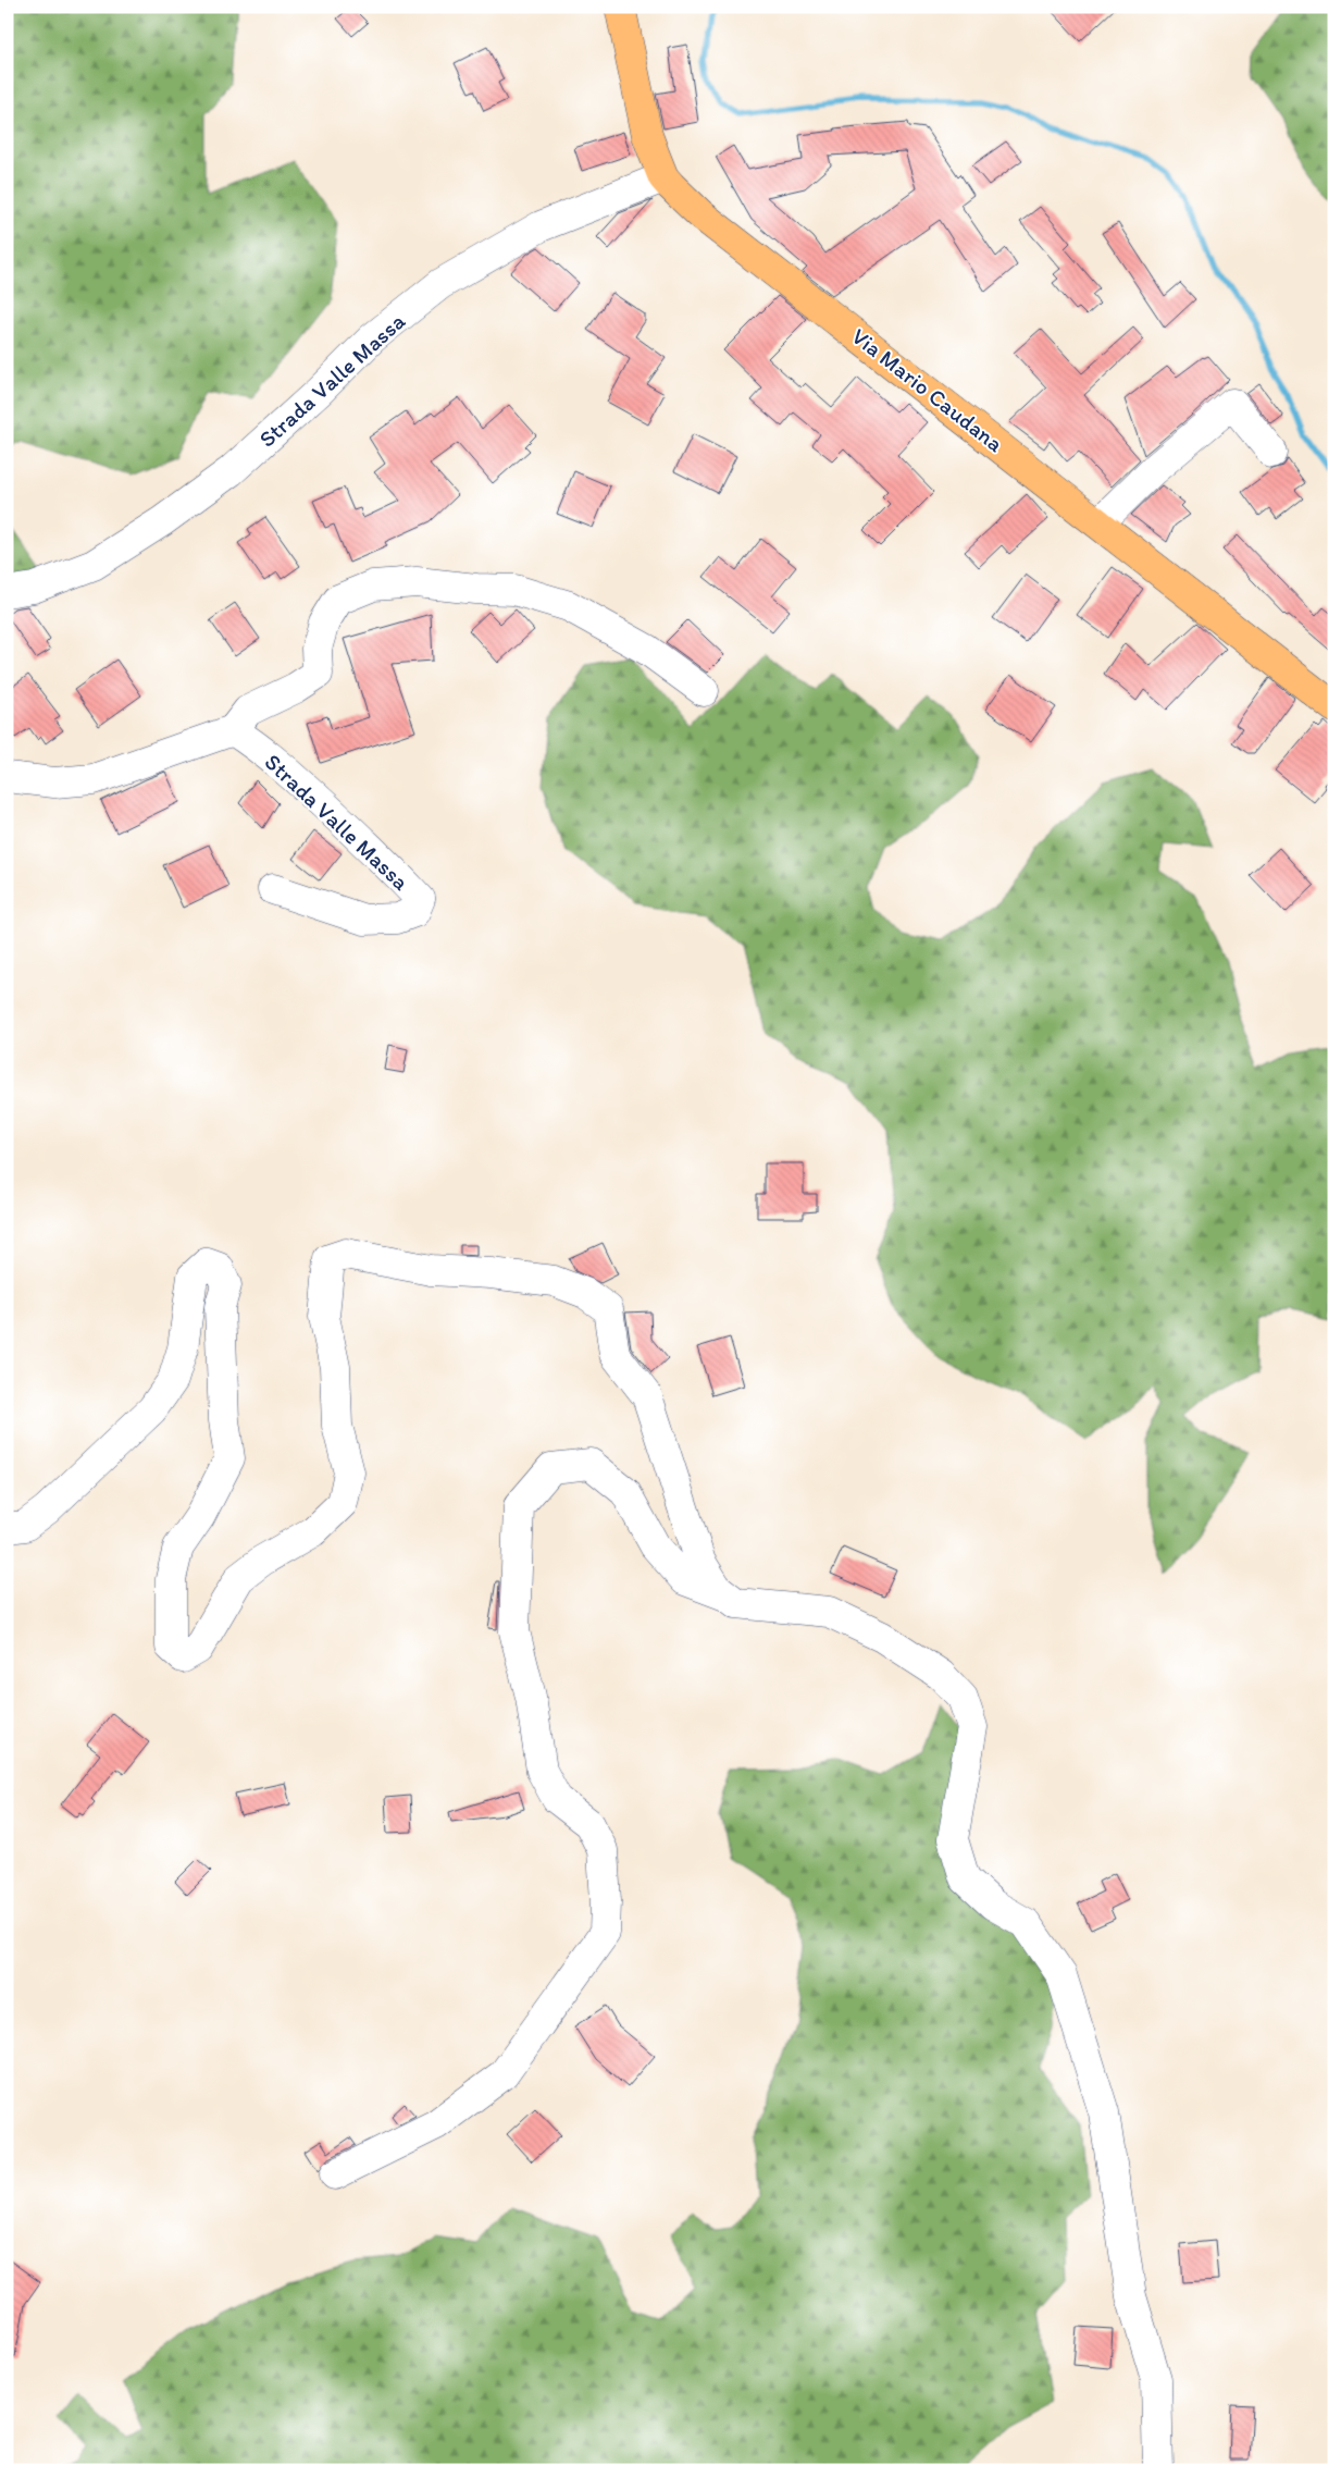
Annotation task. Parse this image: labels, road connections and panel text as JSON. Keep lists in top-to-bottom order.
{
  "streets": {
    "main road": ["Via Mario Caudana"],
    "street": ["Strada Valle Massa"]
  },
  "crossings": [
    ["Strada Valle Massa", "Via Mario Caudana"]
  ]
}
